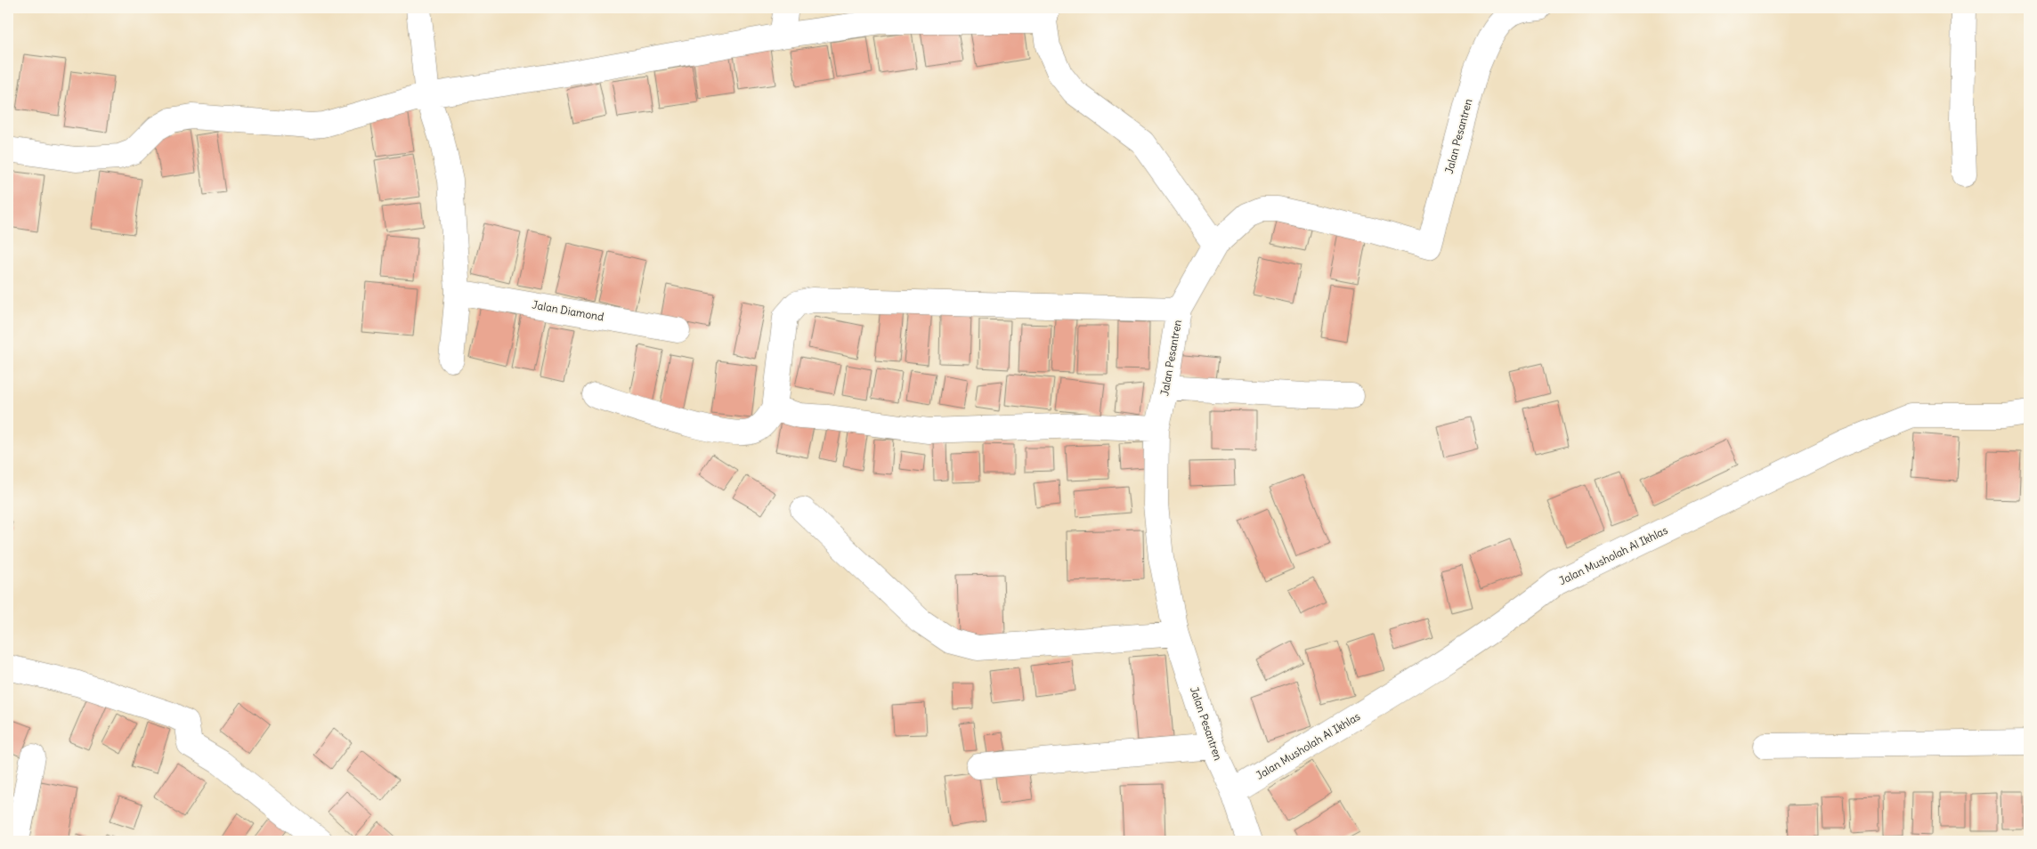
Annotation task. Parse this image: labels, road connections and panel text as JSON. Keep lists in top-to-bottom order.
{
  "streets": {
    "street": ["Jalan Pesantren", "Jalan Diamond", "Jalan Musholah Al Ikhlas"]
  },
  "crossings": [
    ["Jalan Pesantren", "Jalan Musholah Al Ikhlas"]
  ]
}
